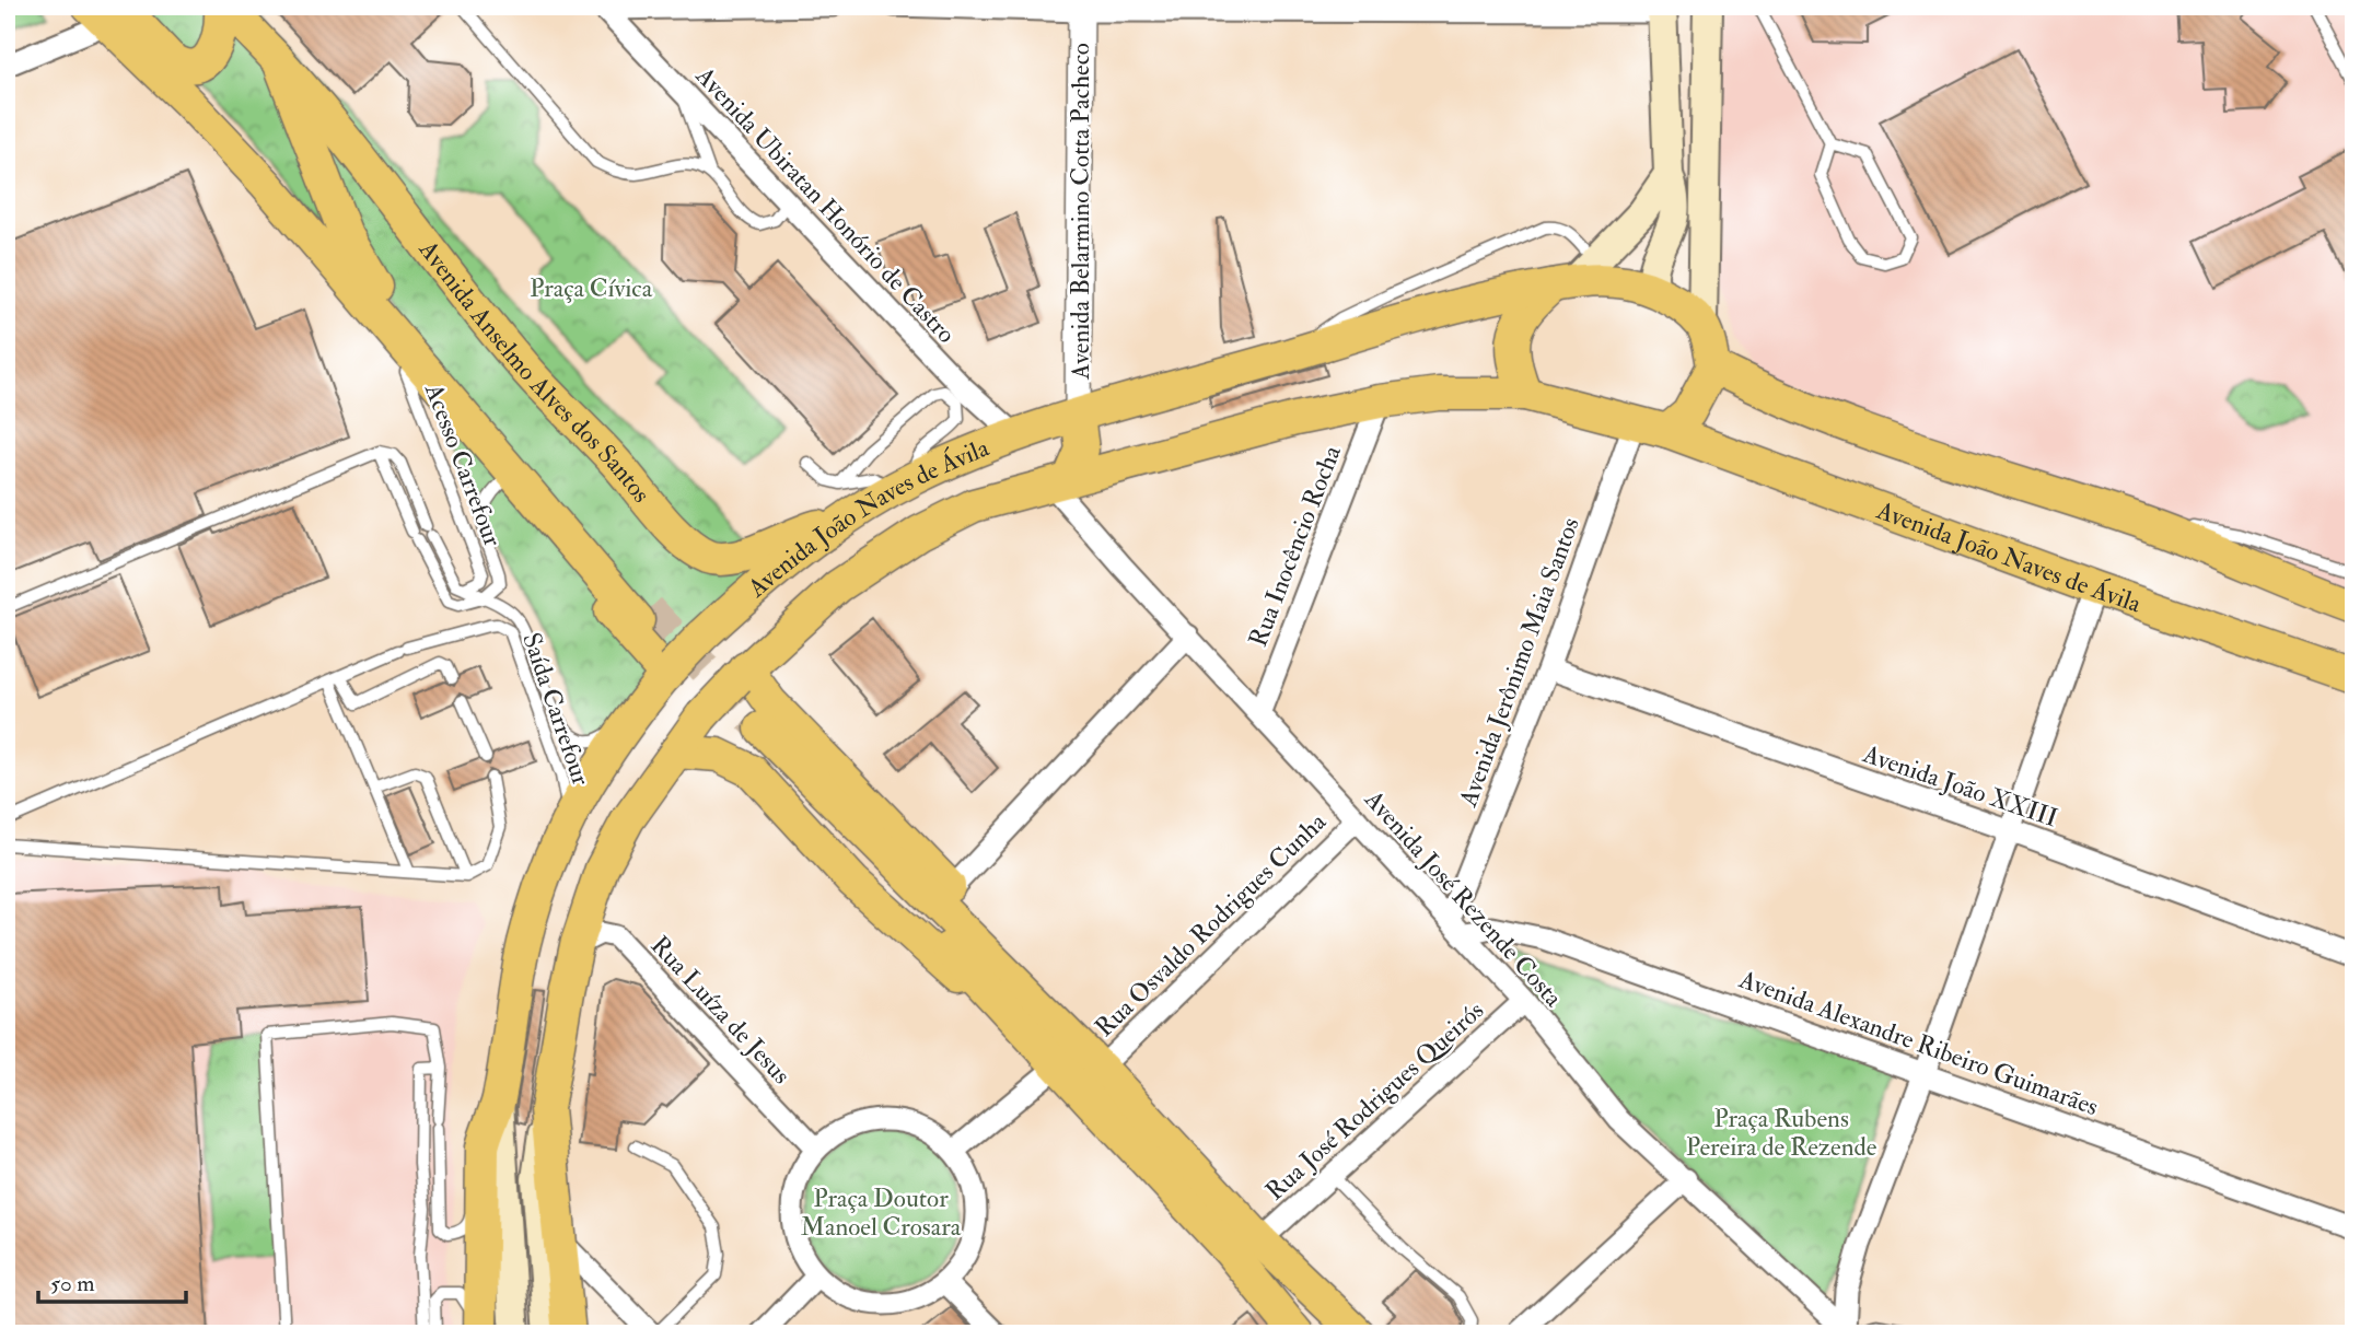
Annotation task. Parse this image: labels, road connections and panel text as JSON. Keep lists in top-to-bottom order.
{
  "streets": {
    "main road": ["Avenida Anselmo Alves dos Santos", "Avenida João Naves de Ávila"],
    "street": [
      "Avenida Ubiratan Honório de Castro",
      "Avenida Belarmino Cotta Pacheco",
      "Rua Inocêncio Rocha",
      "Avenida Jerônimo Maia Santos",
      "Avenida João XXIII",
      "Avenida José Rezende Costa",
      "Rua Osvaldo Rodrigues Cunha",
      "Rua Luíza de Jesus",
      "Avenida Alexandre Ribeiro Guimarães",
      "Rua José Rodrigues Queirós"
    ],
    "lane": ["Acesso Carrefour", "Saída Carrefour"]
  },
  "crossings": [
    ["Avenida Ubiratan Honório de Castro", "Avenida João Naves de Ávila"],
    ["Avenida Belarmino Cotta Pacheco", "Avenida João Naves de Ávila"],
    ["Avenida Anselmo Alves dos Santos", "Avenida João Naves de Ávila"],
    ["Avenida João Naves de Ávila", "Rua Inocêncio Rocha"],
    ["Avenida João Naves de Ávila", "Avenida Jerônimo Maia Santos"],
    ["Avenida João Naves de Ávila", "Saída Carrefour"],
    ["Avenida João Naves de Ávila", "Avenida José Rezende Costa"],
    ["Avenida João Naves de Ávila", "Rua Luíza de Jesus"],
    ["Rua Inocêncio Rocha", "Avenida José Rezende Costa"],
    ["Avenida Jerônimo Maia Santos", "Avenida João XXIII"],
    ["Avenida Jerônimo Maia Santos", "Avenida José Rezende Costa"],
    ["Avenida Jerônimo Maia Santos", "Avenida Alexandre Ribeiro Guimarães"],
    ["Avenida José Rezende Costa", "Rua Osvaldo Rodrigues Cunha"],
    ["Avenida José Rezende Costa", "Avenida Alexandre Ribeiro Guimarães"],
    ["Avenida José Rezende Costa", "Rua José Rodrigues Queirós"]
  ],
  "parks": ["Praça Cívica", "Praça Rubens Pereira de Rezende", "Praça Doutor Manoel Crosara"],
  "scale_bar": "50 m"
}
